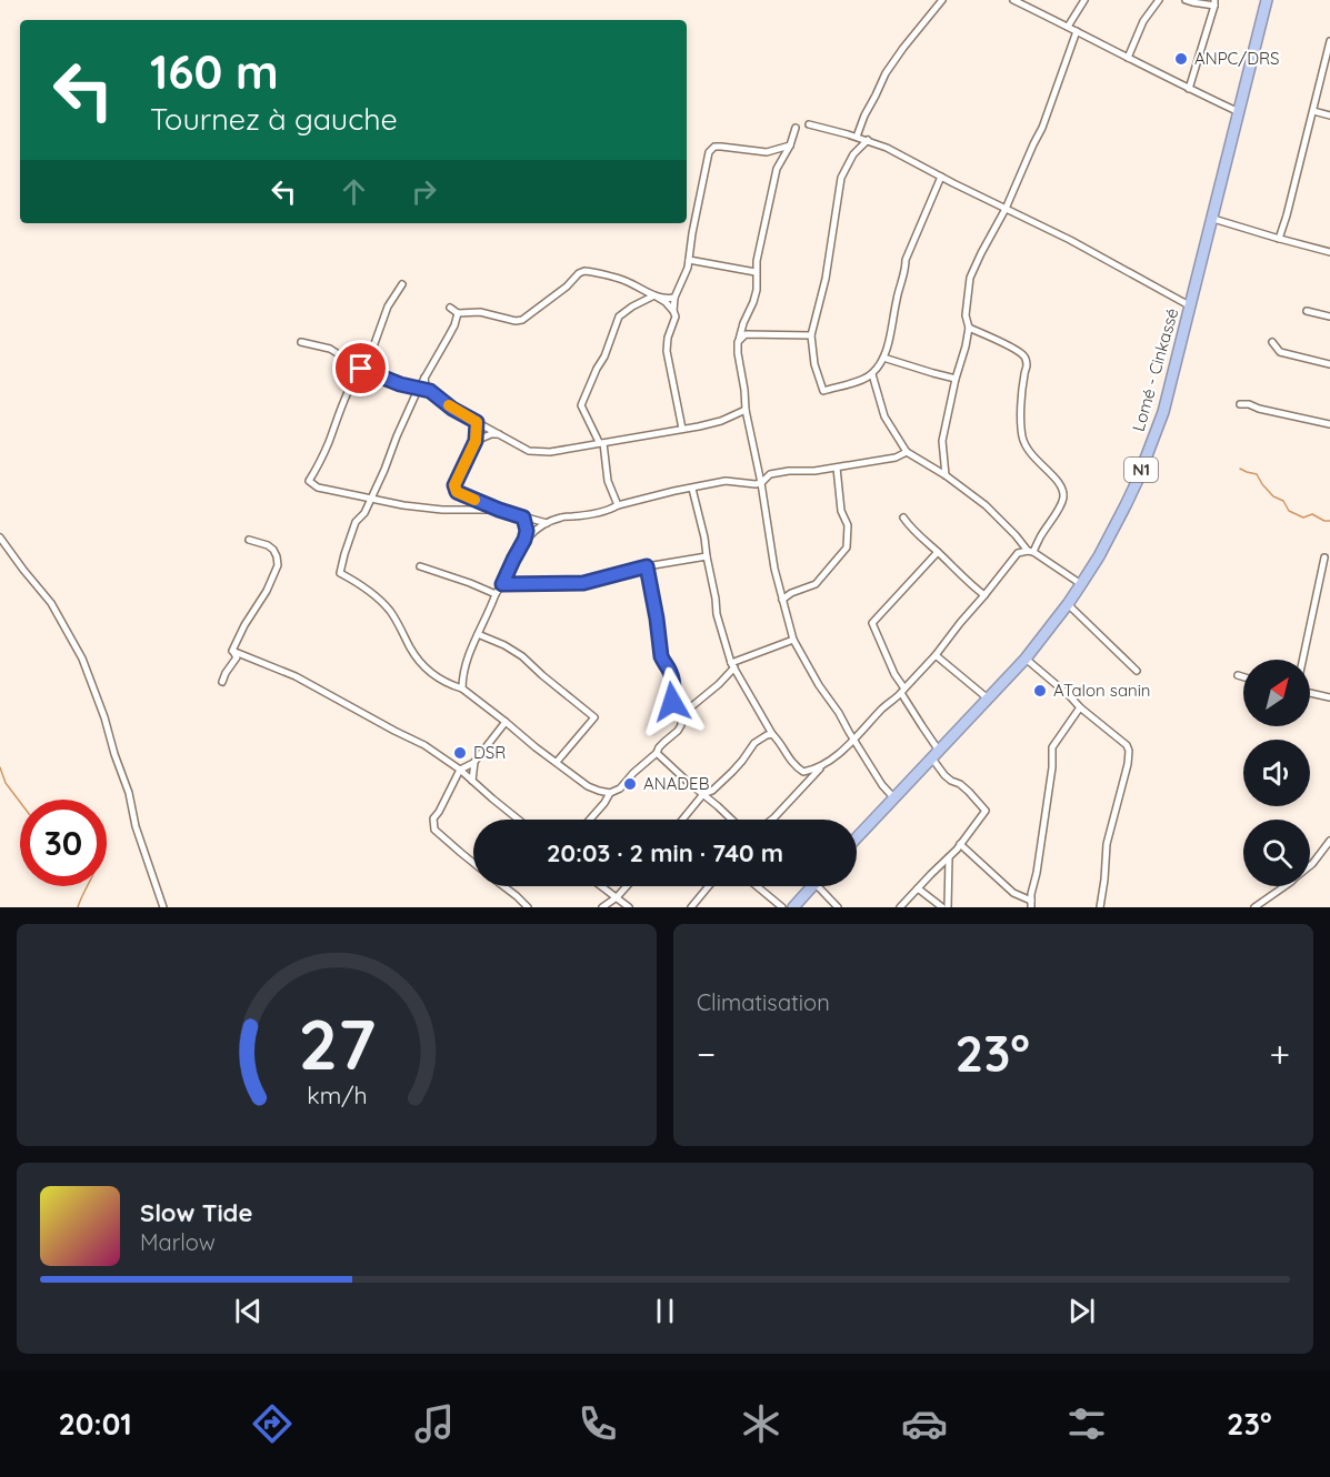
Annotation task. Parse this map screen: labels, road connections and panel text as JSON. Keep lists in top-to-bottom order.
{
  "streets": {
    "highway": ["Lomé - Cinkassé", "N1"]
  },
  "places": [
    "ANPC/DRS",
    "ATalon sanin",
    "DSR",
    "ANADEB"
  ],
  "north": "top right",
  "page": {
    "turn": ["160 m", "Tournez à gauche"],
    "limit": "30",
    "trip": "20:03 · 2 min · 740 m",
    "tile": "Climatisation",
    "heat": ["−", "23°", "+"],
    "song": ["Slow Tide", "Marlow"],
    "tabs": ["20:01", "23°"],
    "gauge": ["27", "km/h"]
  }
}
